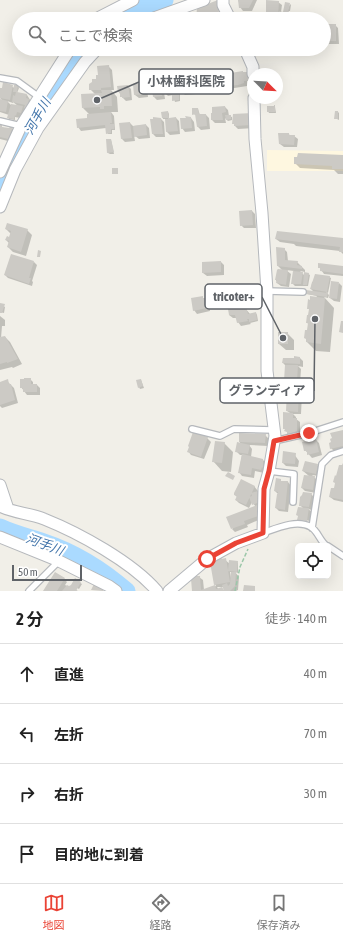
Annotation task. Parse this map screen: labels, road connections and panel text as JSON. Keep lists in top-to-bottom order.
{
  "water": ["河手川"],
  "places": ["小林歯科医院", "グランディア", "tricoter+"],
  "scale_bar": "50 m",
  "north": "bottom right",
  "page": {
    "search": "ここで検索",
    "scale": "50 m",
    "heading": ["2 分", "徒歩 · 140 m"],
    "list": [
      ["直進", "40 m"],
      ["左折", "70 m"],
      ["右折", "30 m"],
      "目的地に到着"
    ],
    "nav": ["地図", "経路", "保存済み"]
  }
}
